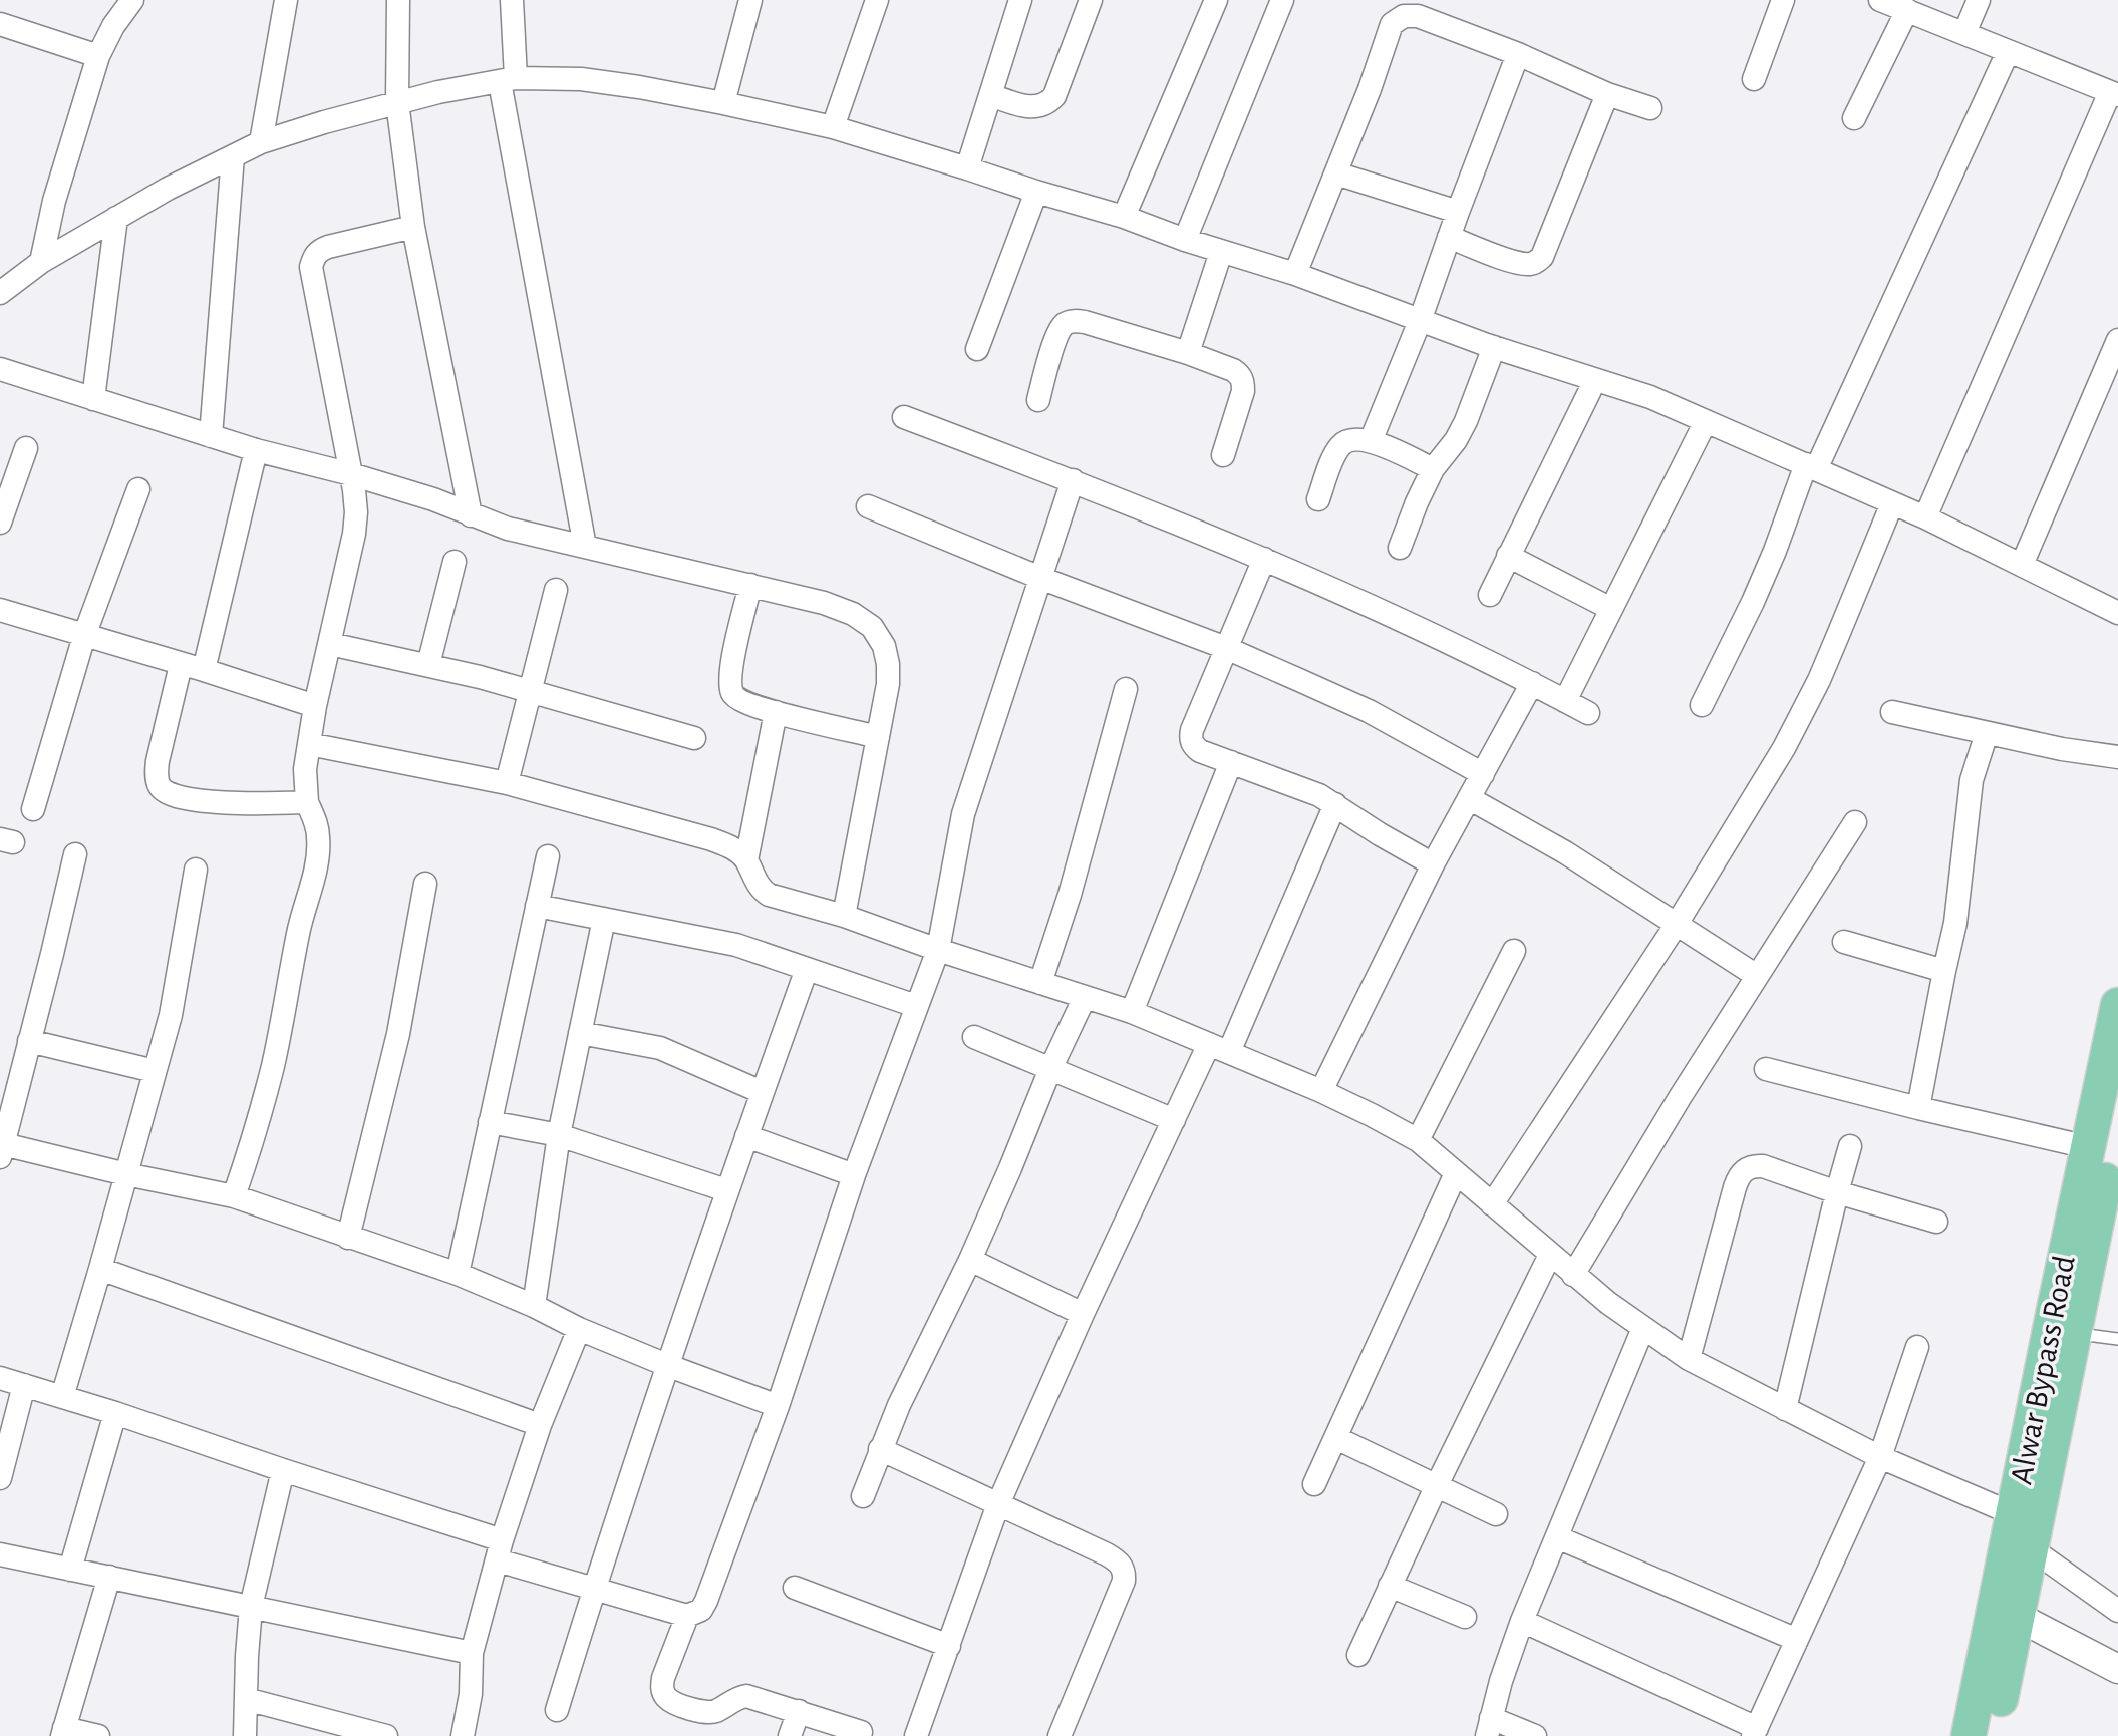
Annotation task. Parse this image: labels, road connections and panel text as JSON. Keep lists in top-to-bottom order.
{
  "streets": {
    "main road": ["Alwar Bypass Road"]
  }
}
